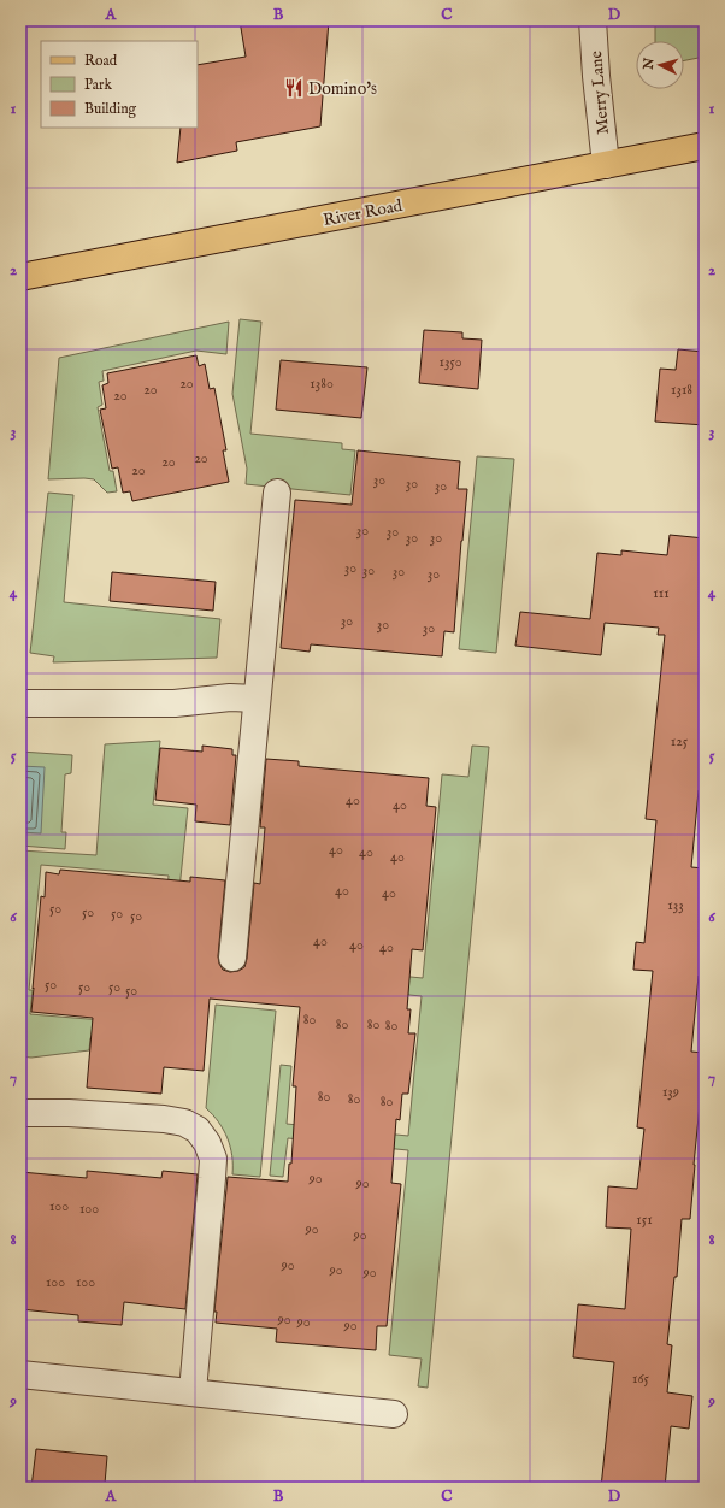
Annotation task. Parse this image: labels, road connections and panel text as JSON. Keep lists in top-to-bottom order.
{
  "streets": {
    "main road": ["River Road"],
    "street": ["Merry Lane"]
  },
  "crossings": [
    ["Merry Lane", "River Road"]
  ],
  "places": {
    "restaurant": ["Domino's"]
  },
  "house_numbers": [
    "1350",
    "20",
    "1380",
    "20",
    "1318",
    "20",
    "20",
    "20",
    "20",
    "30",
    "30",
    "30",
    "30",
    "30",
    "30",
    "30",
    "30",
    "30",
    "30",
    "30",
    "111",
    "30",
    "30",
    "30",
    "125",
    "40",
    "40",
    "40",
    "40",
    "40",
    "40",
    "40",
    "133",
    "50",
    "50",
    "50",
    "50",
    "40",
    "40",
    "40",
    "50",
    "50",
    "50",
    "50",
    "80",
    "80",
    "80",
    "80",
    "139",
    "80",
    "80",
    "80",
    "90",
    "90",
    "100",
    "100",
    "151",
    "90",
    "90",
    "90",
    "90",
    "90",
    "100",
    "100",
    "90",
    "90",
    "90",
    "165"
  ],
  "legend": ["Road", "Park", "Building"],
  "north": "left",
  "grid": {
    "columns": [
      "A",
      "B",
      "C",
      "D"
    ],
    "rows": [
      "1",
      "2",
      "3",
      "4",
      "5",
      "6",
      "7",
      "8",
      "9"
    ]
  }
}
